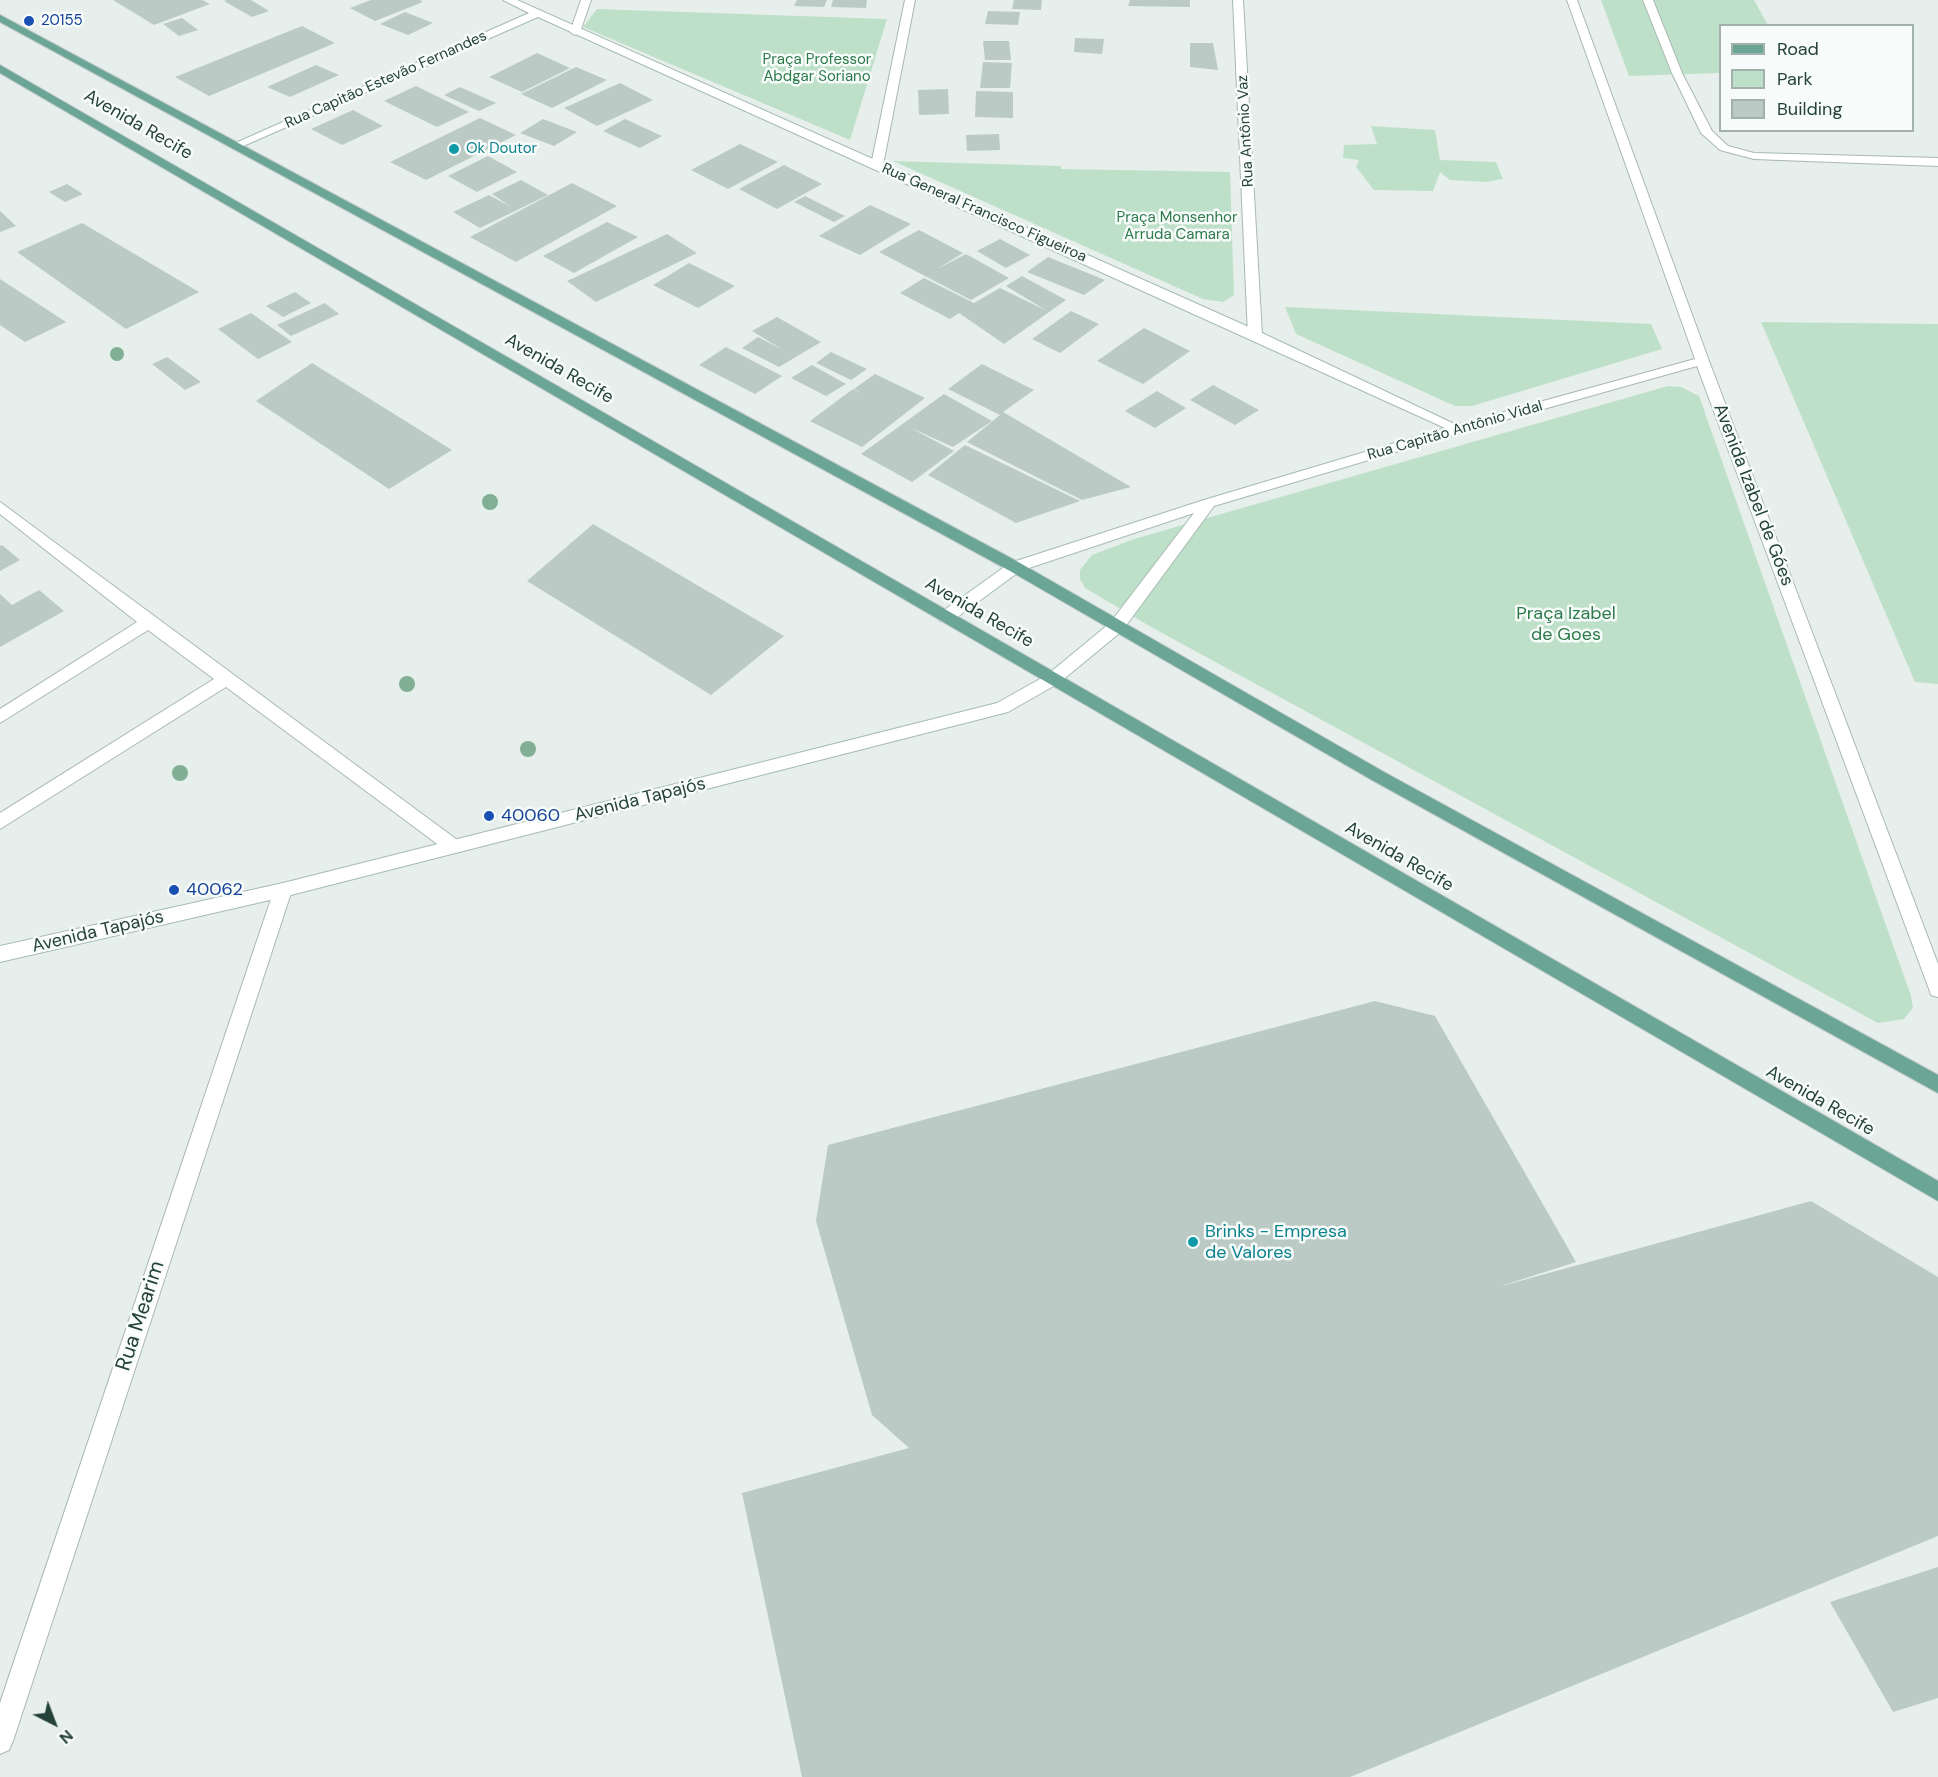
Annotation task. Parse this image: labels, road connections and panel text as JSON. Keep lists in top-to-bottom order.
{
  "streets": {
    "main road": ["Avenida Recife"],
    "street": [
      "Rua Capitão Estevão Fernandes",
      "Rua Antônio Vaz",
      "Rua General Francisco Figueiroa",
      "Rua Capitão Antônio Vidal",
      "Avenida Izabel de Góes",
      "Avenida Tapajós",
      "Rua Mearim"
    ]
  },
  "crossings": [
    ["Rua Capitão Estevão Fernandes", "Avenida Recife"],
    ["Rua Capitão Estevão Fernandes", "Rua General Francisco Figueiroa"],
    ["Avenida Recife", "Rua Capitão Antônio Vidal"],
    ["Avenida Recife", "Avenida Tapajós"],
    ["Rua Antônio Vaz", "Rua General Francisco Figueiroa"],
    ["Rua General Francisco Figueiroa", "Rua Capitão Antônio Vidal"],
    ["Rua Capitão Antônio Vidal", "Avenida Izabel de Góes"],
    ["Avenida Tapajós", "Rua Mearim"]
  ],
  "parks": ["Praça Professor Abdgar Soriano", "Praça Monsenhor Arruda Camara", "Praça Izabel de Goes"],
  "places": [
    "20155",
    "Ok Doutor",
    "40060",
    "40062",
    "Brinks - Empresa de Valores"
  ],
  "legend": ["Road", "Park", "Building"],
  "north": "bottom right"
}
